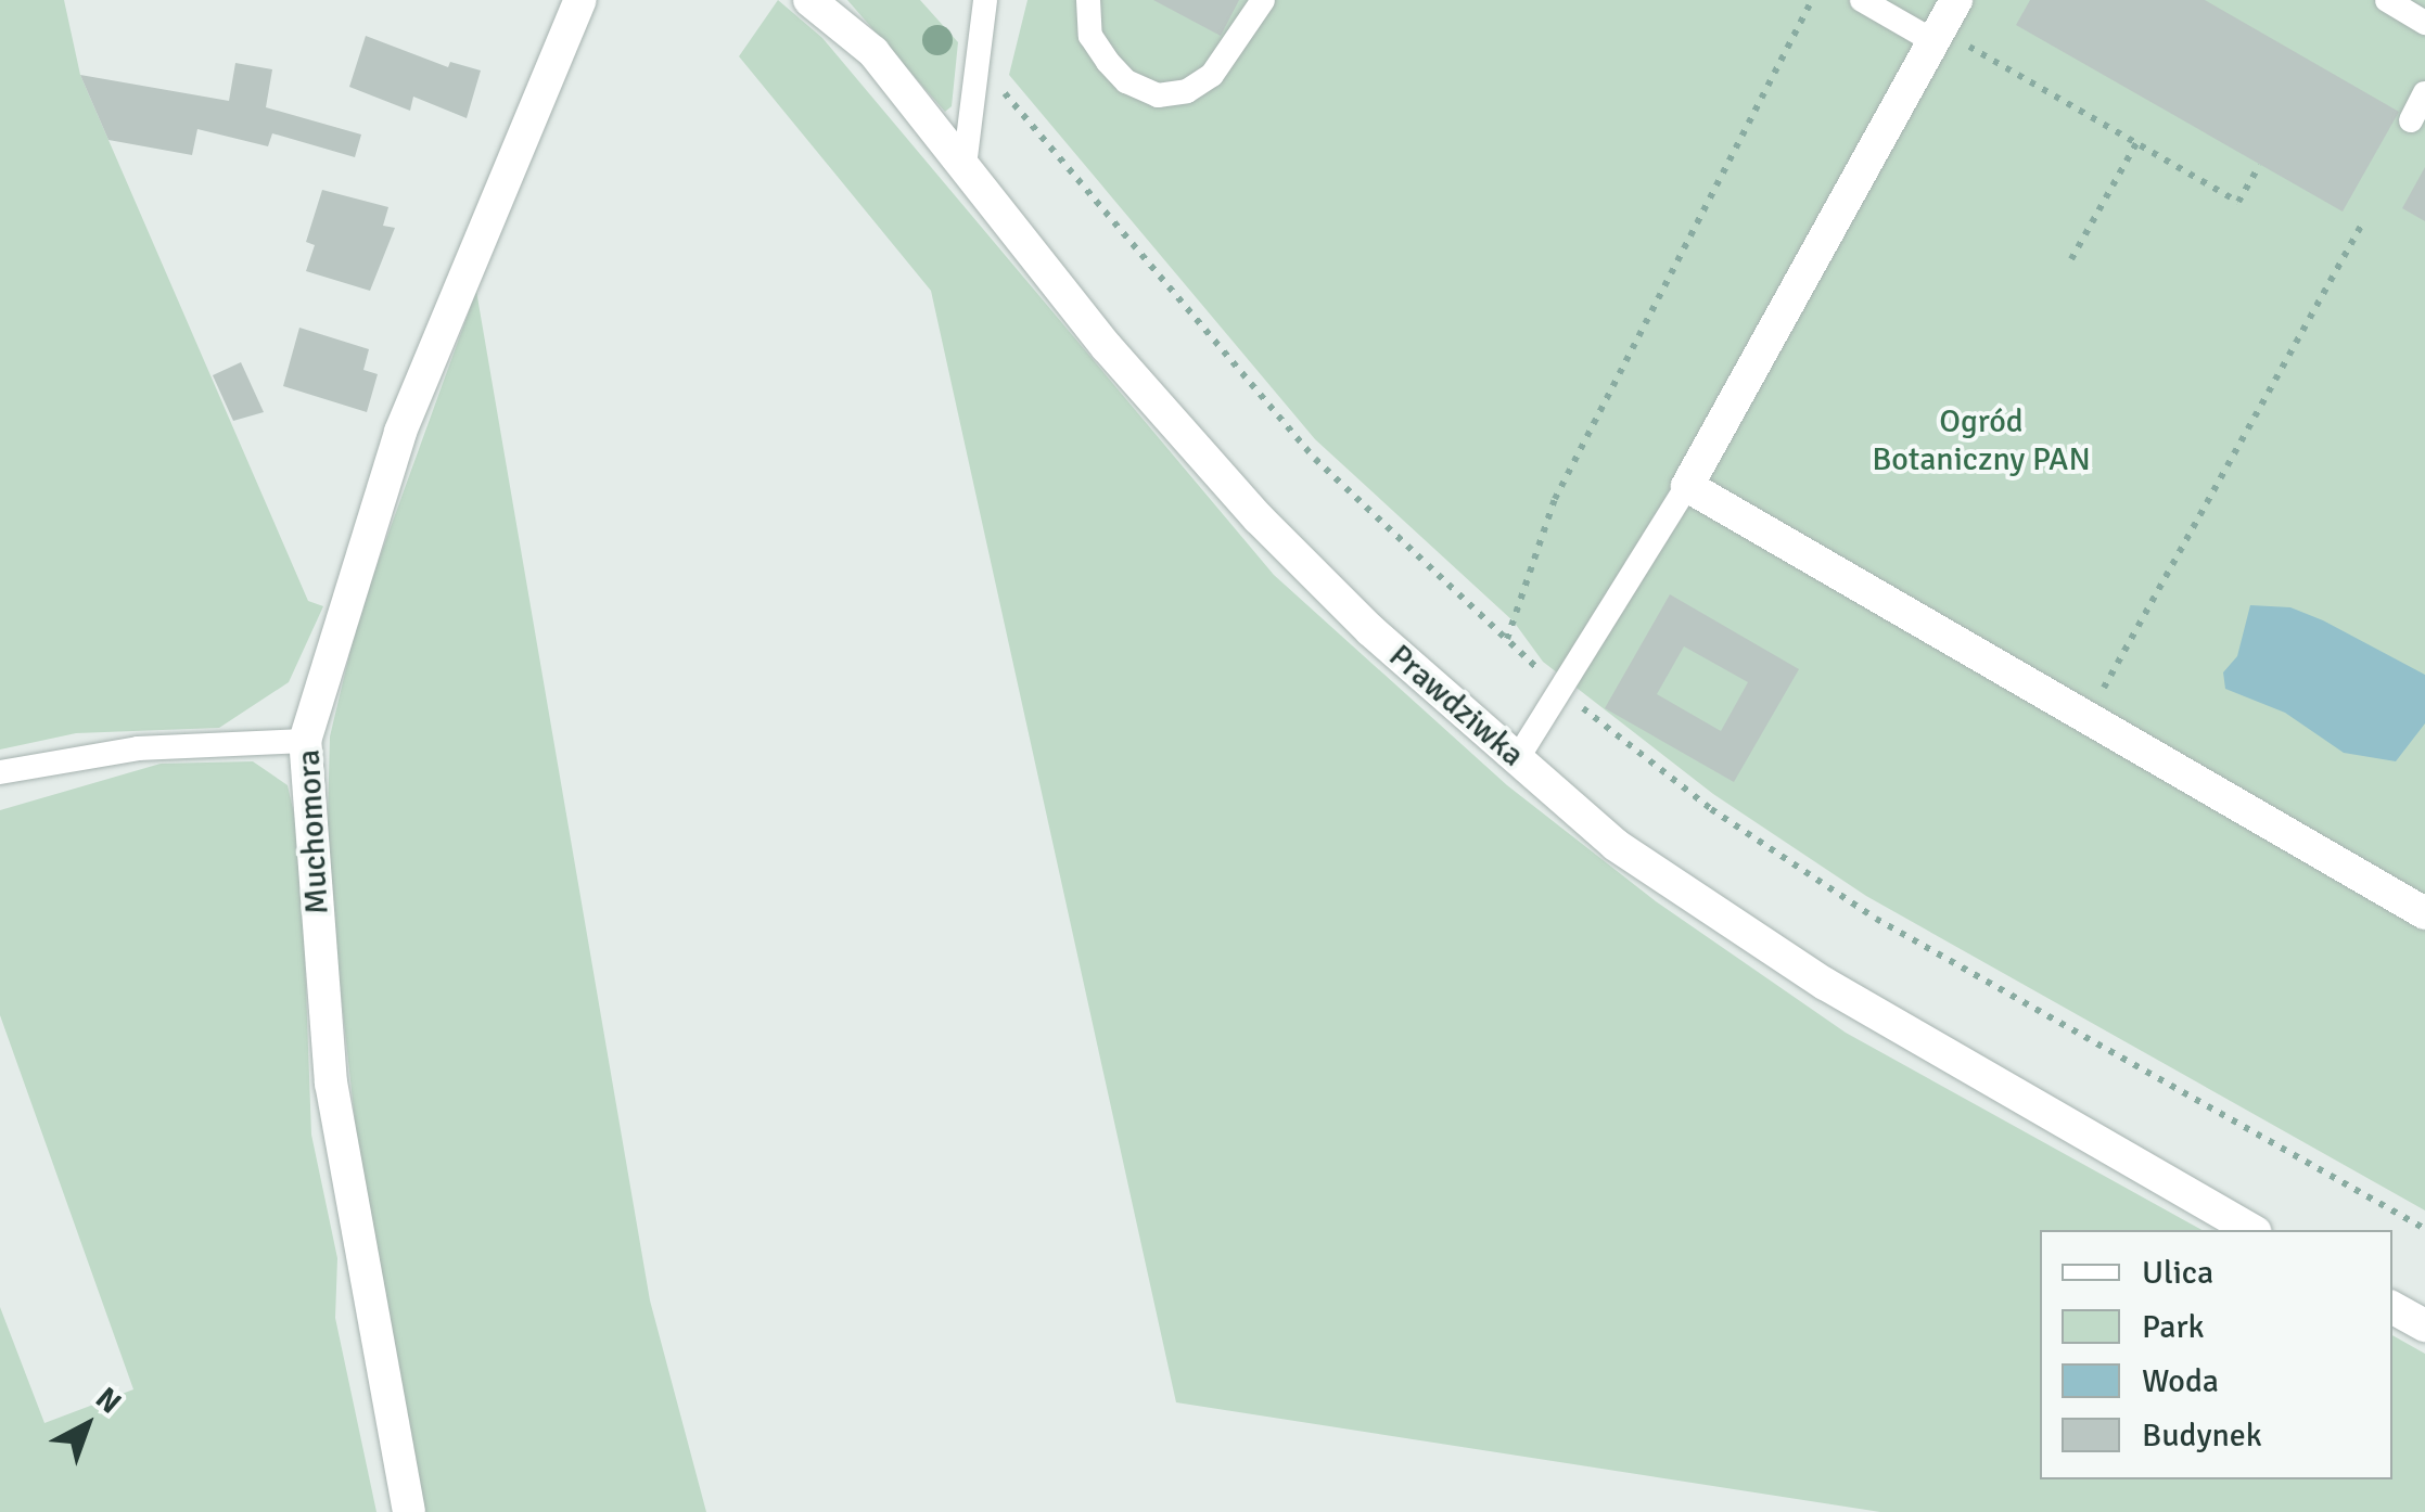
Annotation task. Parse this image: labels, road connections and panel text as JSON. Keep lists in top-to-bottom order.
{
  "streets": {
    "street": ["Prawdziwka", "Muchomora"]
  },
  "parks": ["Ogród Botaniczny PAN"],
  "legend": [
    "Ulica",
    "Park",
    "Woda",
    "Budynek"
  ],
  "north": "top right"
}
